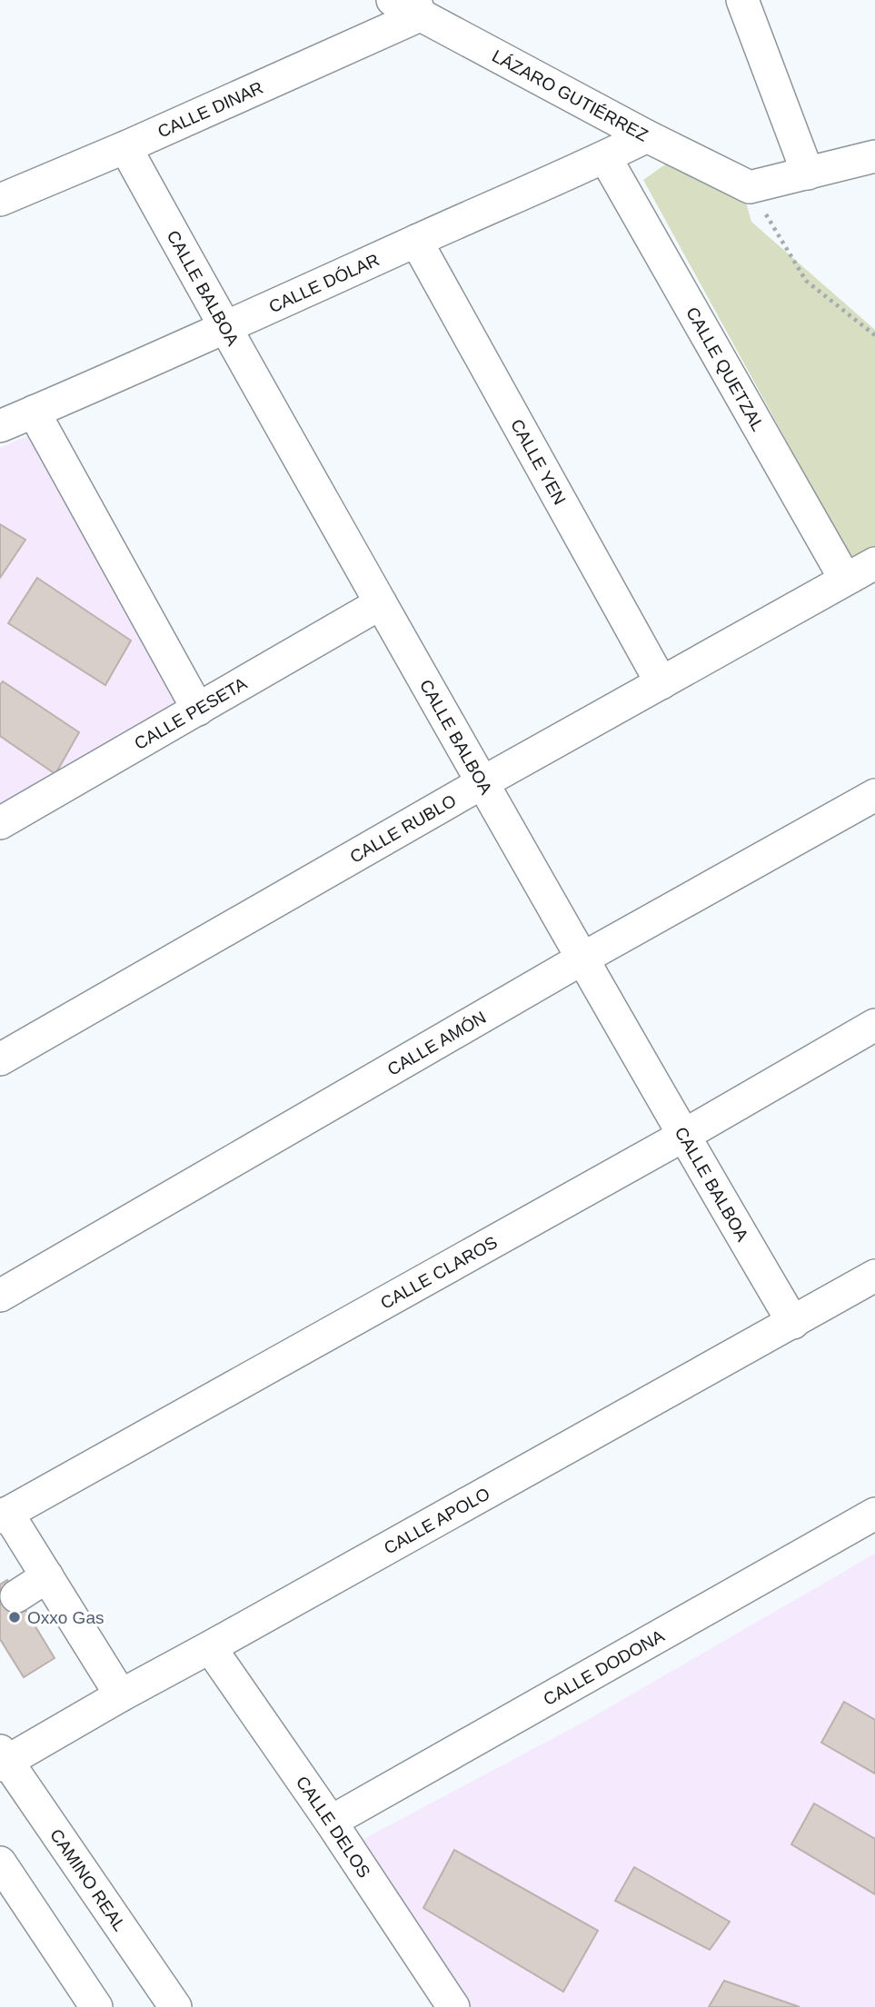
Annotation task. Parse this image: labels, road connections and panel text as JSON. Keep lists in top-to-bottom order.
{
  "streets": {
    "street": [
      "LÁZARO GUTIÉRREZ",
      "CALLE DINAR",
      "CALLE DÓLAR",
      "CALLE BALBOA",
      "CALLE QUETZAL",
      "CALLE YEN",
      "CALLE PESETA",
      "CALLE RUBLO",
      "CALLE AMÓN",
      "CALLE CLAROS",
      "CALLE APOLO",
      "CALLE DODONA",
      "CALLE DELOS",
      "CAMINO REAL"
    ]
  },
  "crossings": [
    ["LÁZARO GUTIÉRREZ", "CALLE DINAR"],
    ["LÁZARO GUTIÉRREZ", "CALLE DÓLAR"],
    ["CALLE DINAR", "CALLE BALBOA"],
    ["CALLE DÓLAR", "CALLE BALBOA"],
    ["CALLE DÓLAR", "CALLE QUETZAL"],
    ["CALLE DÓLAR", "CALLE YEN"],
    ["CALLE BALBOA", "CALLE PESETA"],
    ["CALLE BALBOA", "CALLE RUBLO"],
    ["CALLE BALBOA", "CALLE AMÓN"],
    ["CALLE BALBOA", "CALLE CLAROS"],
    ["CALLE BALBOA", "CALLE APOLO"],
    ["CALLE QUETZAL", "CALLE RUBLO"],
    ["CALLE YEN", "CALLE RUBLO"],
    ["CALLE APOLO", "CALLE DELOS"],
    ["CALLE APOLO", "CAMINO REAL"],
    ["CALLE DODONA", "CALLE DELOS"]
  ],
  "places": ["Oxxo Gas"]
}
